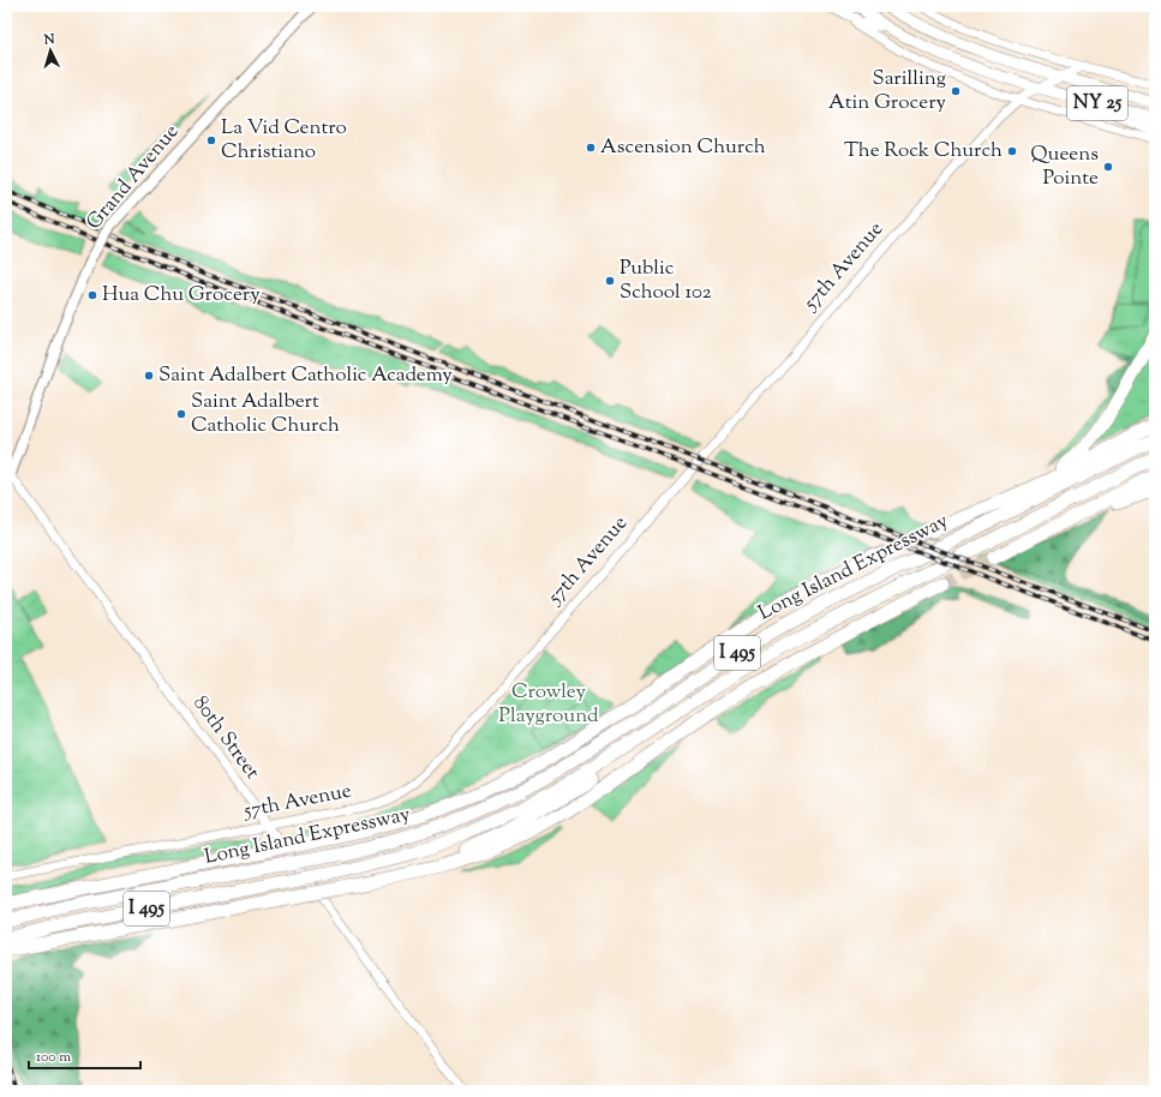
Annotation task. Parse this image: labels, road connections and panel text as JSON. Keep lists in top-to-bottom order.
{
  "streets": {
    "highway": ["Long Island Expressway", "I 495"],
    "main road": ["NY 25", "Grand Avenue"],
    "street": ["57th Avenue", "80th Street"]
  },
  "crossings": [
    ["NY 25", "57th Avenue"],
    ["Grand Avenue", "80th Street"],
    ["57th Avenue", "80th Street"]
  ],
  "parks": ["Crowley Playground"],
  "places": [
    "Sarilling Atin Grocery",
    "La Vid Centro Christiano",
    "Ascension Church",
    "The Rock Church",
    "Queens Pointe",
    "Public School 102",
    "Hua Chu Grocery",
    "Saint Adalbert Catholic Academy",
    "Saint Adalbert Catholic Church"
  ],
  "scale_bar": "100 m",
  "north": "top"
}
